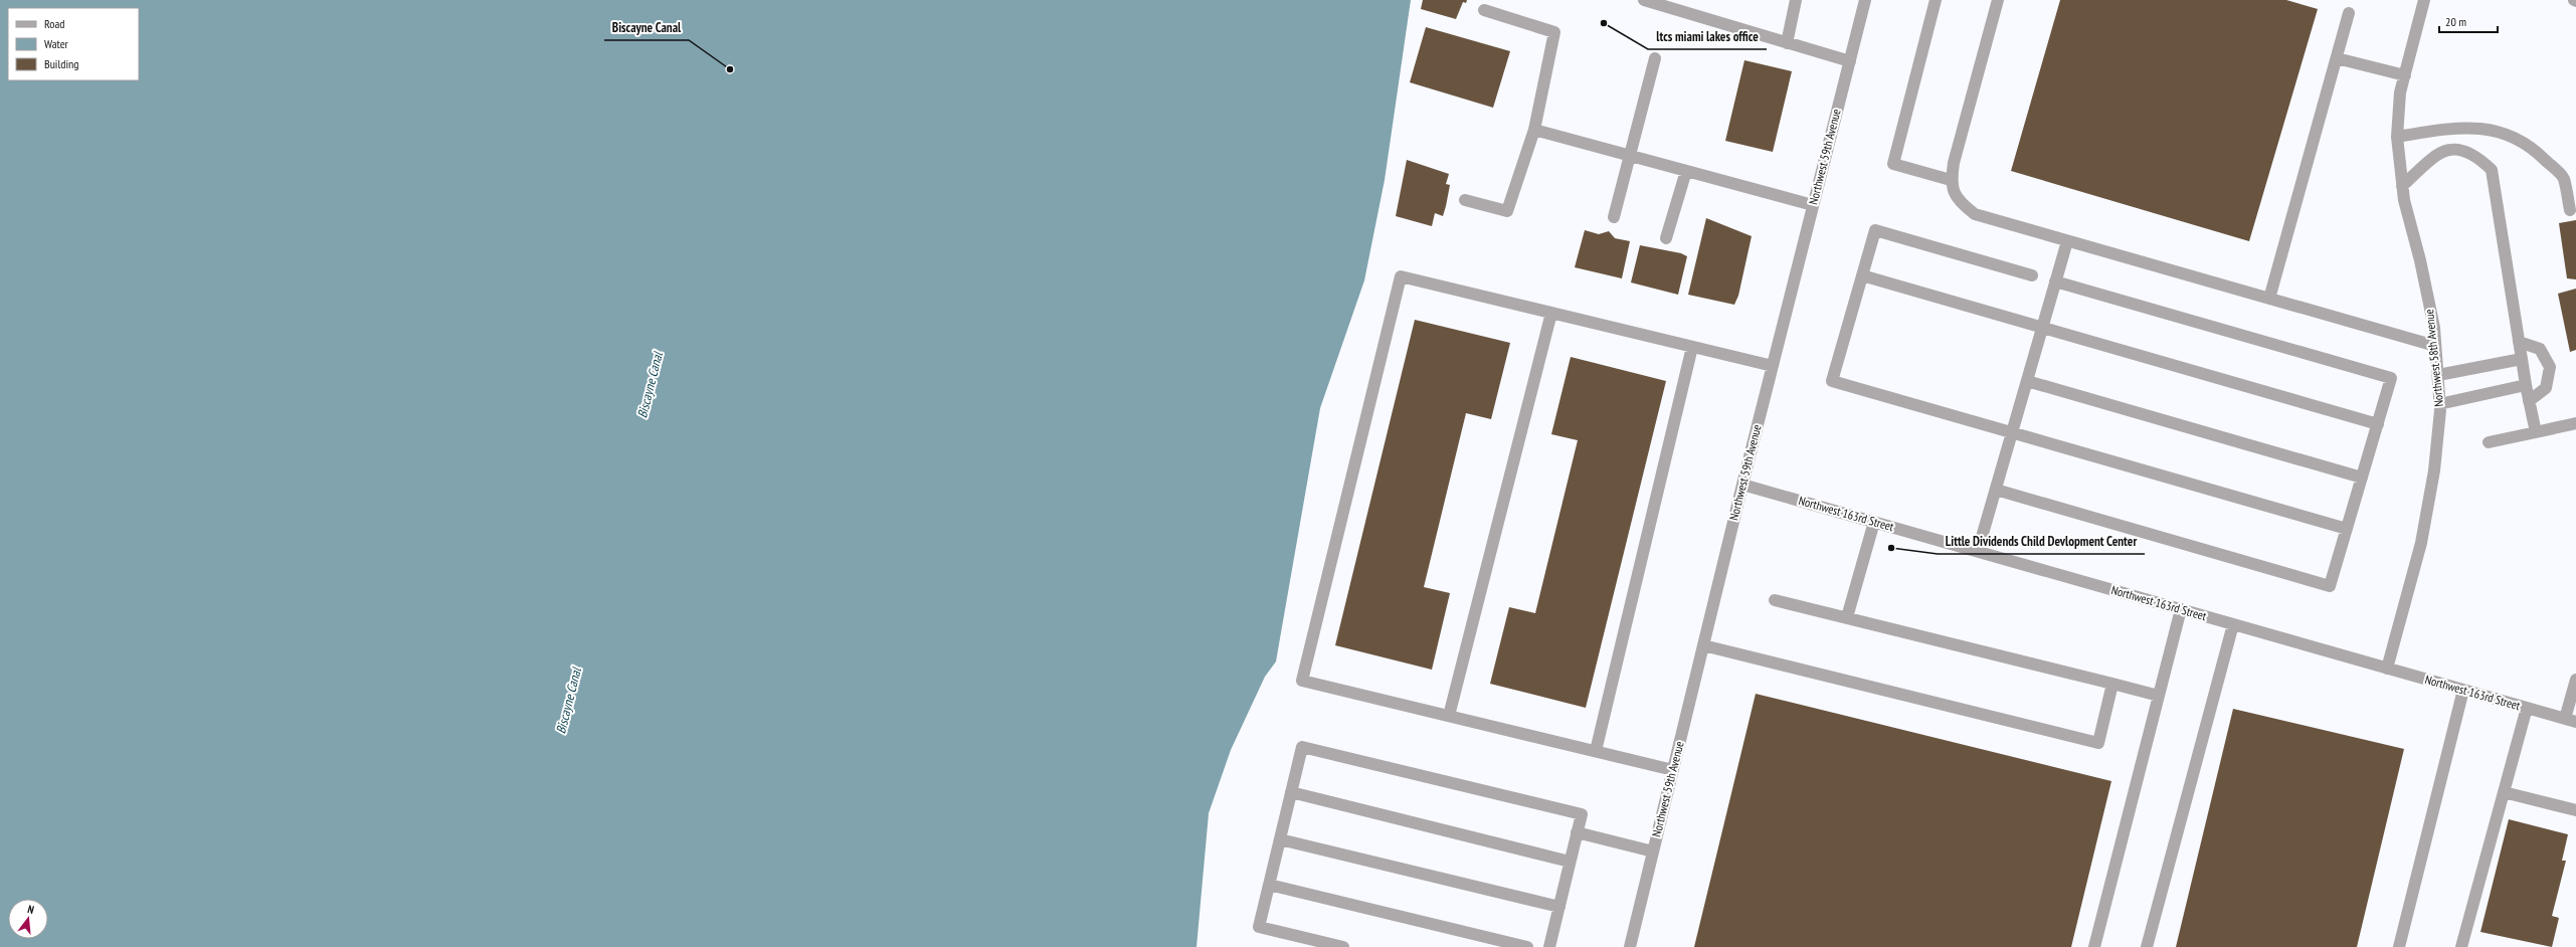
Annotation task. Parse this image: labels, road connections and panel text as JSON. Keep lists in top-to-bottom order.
{
  "streets": {
    "street": ["Northwest 59th Avenue", "Northwest 58th Avenue", "Northwest 163rd Street"]
  },
  "crossings": [
    ["Northwest 59th Avenue", "Northwest 163rd Street"],
    ["Northwest 58th Avenue", "Northwest 163rd Street"]
  ],
  "water": ["Biscayne Canal"],
  "places": ["ltcs miami lakes office", "Biscayne Canal", "Little Dividends Child Devlopment Center"],
  "legend": ["Road", "Water", "Building"],
  "scale_bar": "20 m",
  "north": "top"
}
